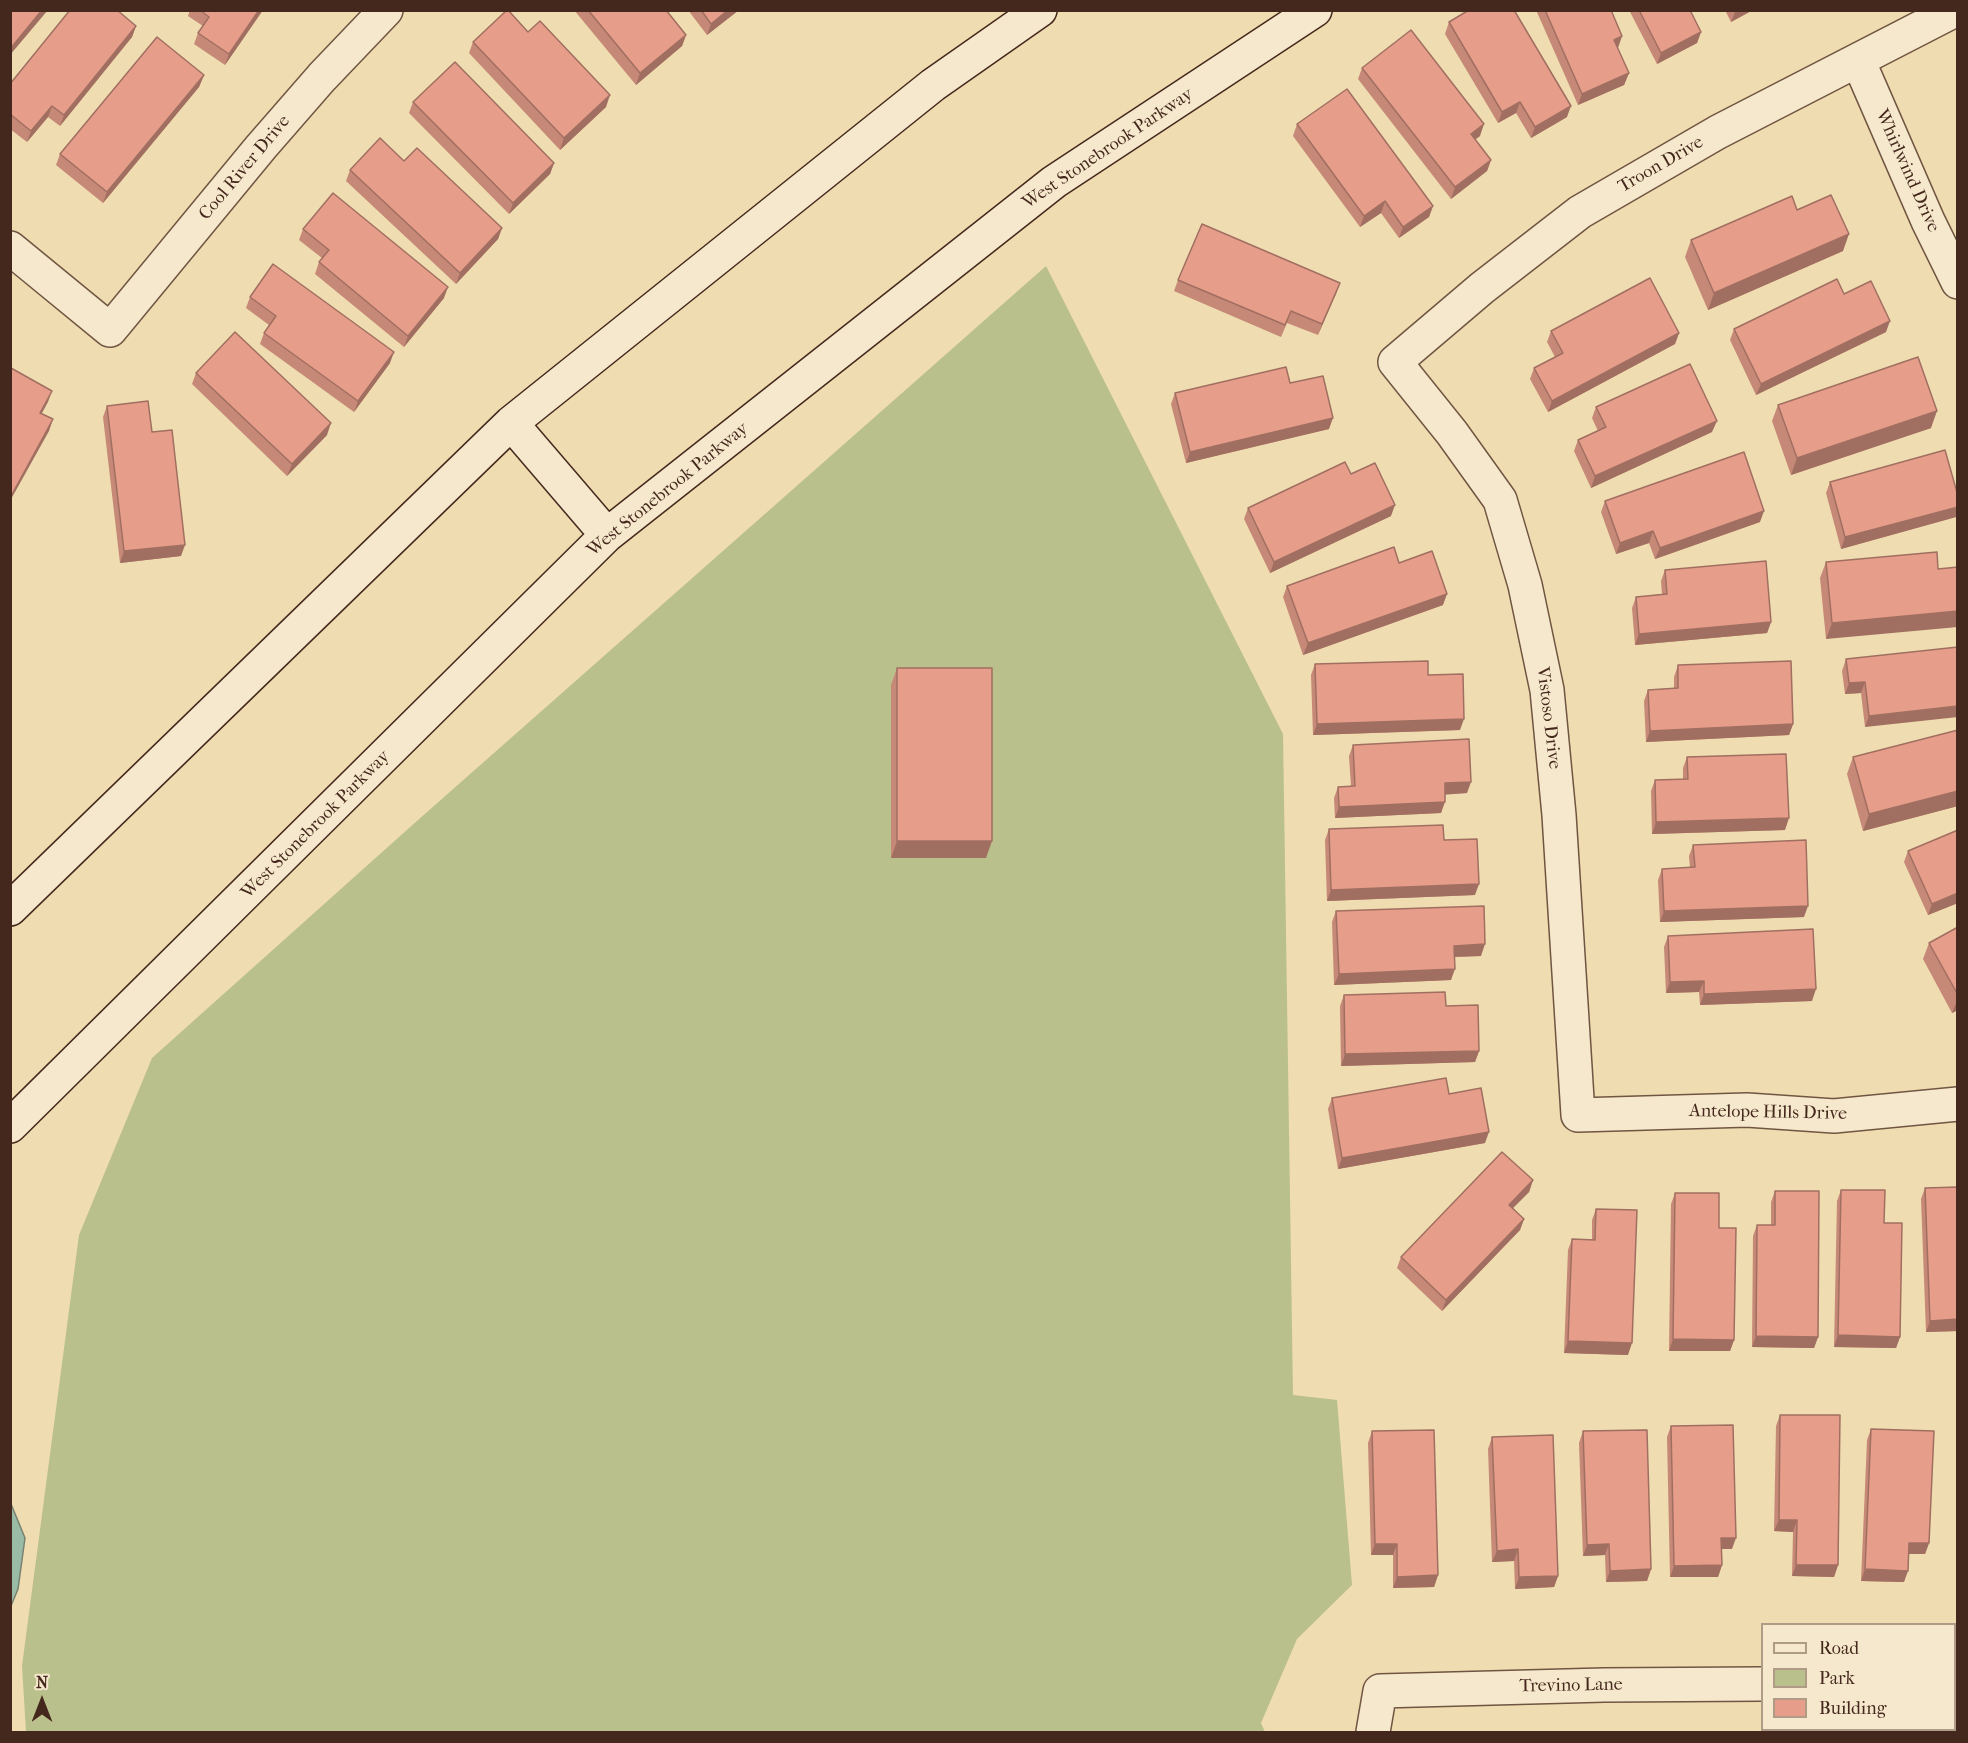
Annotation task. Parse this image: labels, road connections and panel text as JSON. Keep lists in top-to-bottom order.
{
  "streets": {
    "street": [
      "West Stonebrook Parkway",
      "Troon Drive",
      "Cool River Drive",
      "Whirlwind Drive",
      "Vistoso Drive",
      "Antelope Hills Drive",
      "Trevino Lane"
    ]
  },
  "crossings": [
    ["Troon Drive", "Whirlwind Drive"],
    ["Troon Drive", "Vistoso Drive"],
    ["Vistoso Drive", "Antelope Hills Drive"]
  ],
  "legend": ["Road", "Park", "Building"],
  "north": "top"
}
